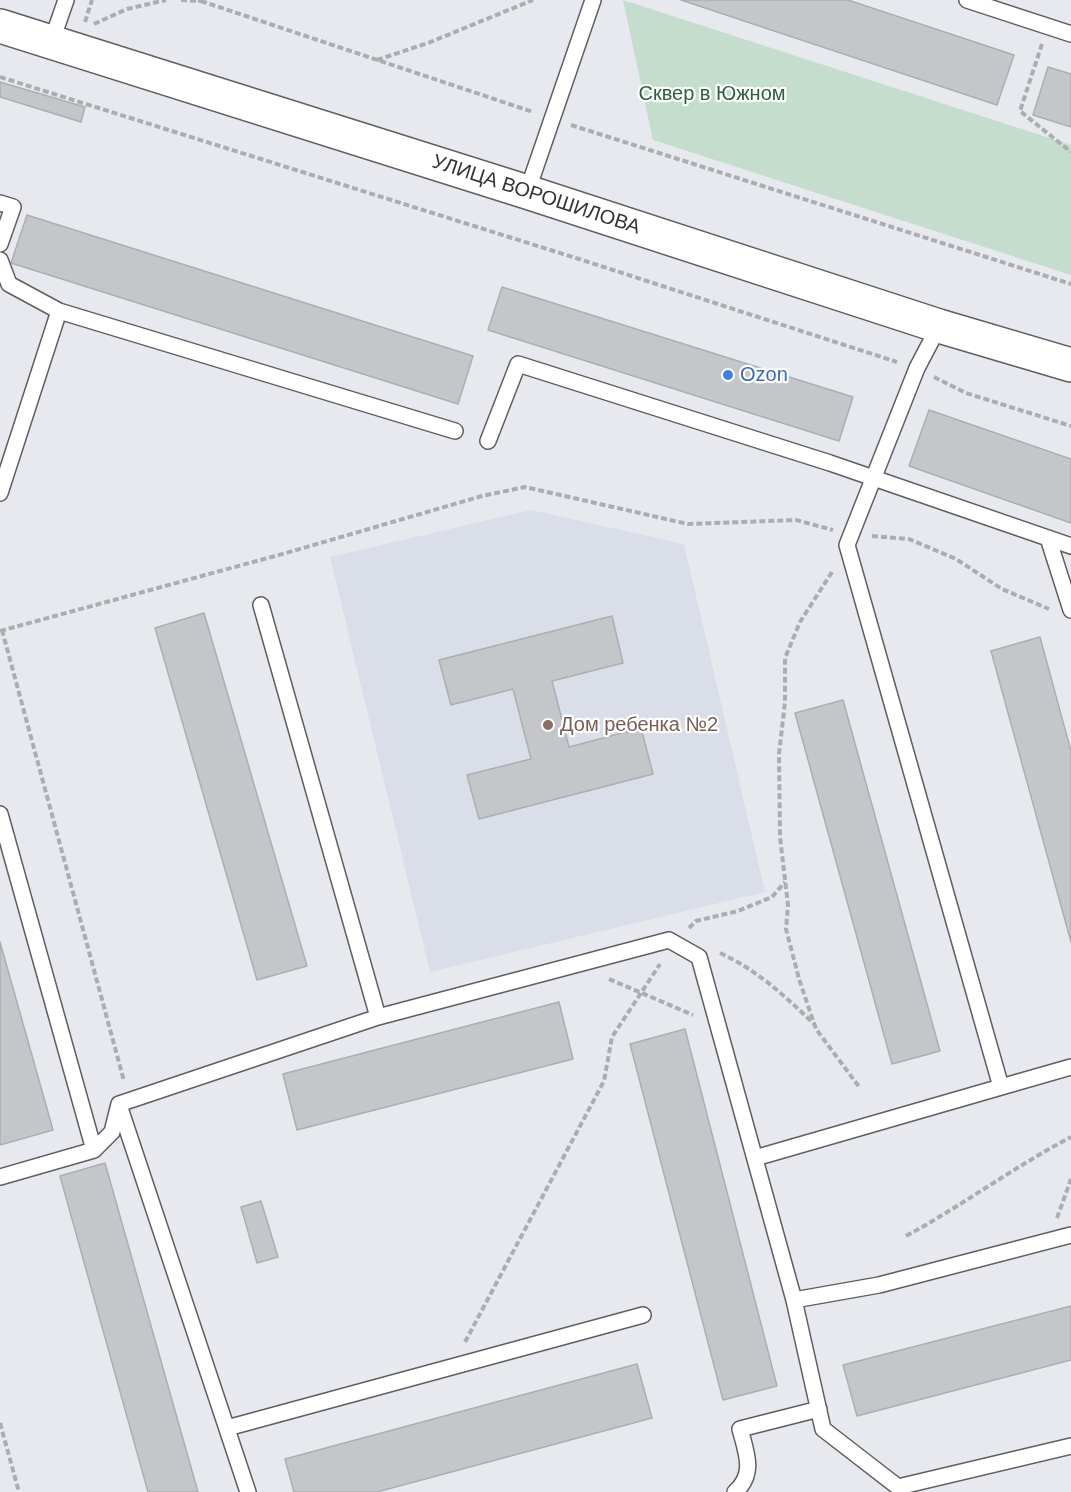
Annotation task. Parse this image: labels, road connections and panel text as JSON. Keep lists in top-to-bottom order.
{
  "streets": {
    "main road": ["УЛИЦА ВОРОШИЛОВА"]
  },
  "parks": ["Сквер в Южном"],
  "places": ["Ozon", "Дом ребенка №2"]
}
